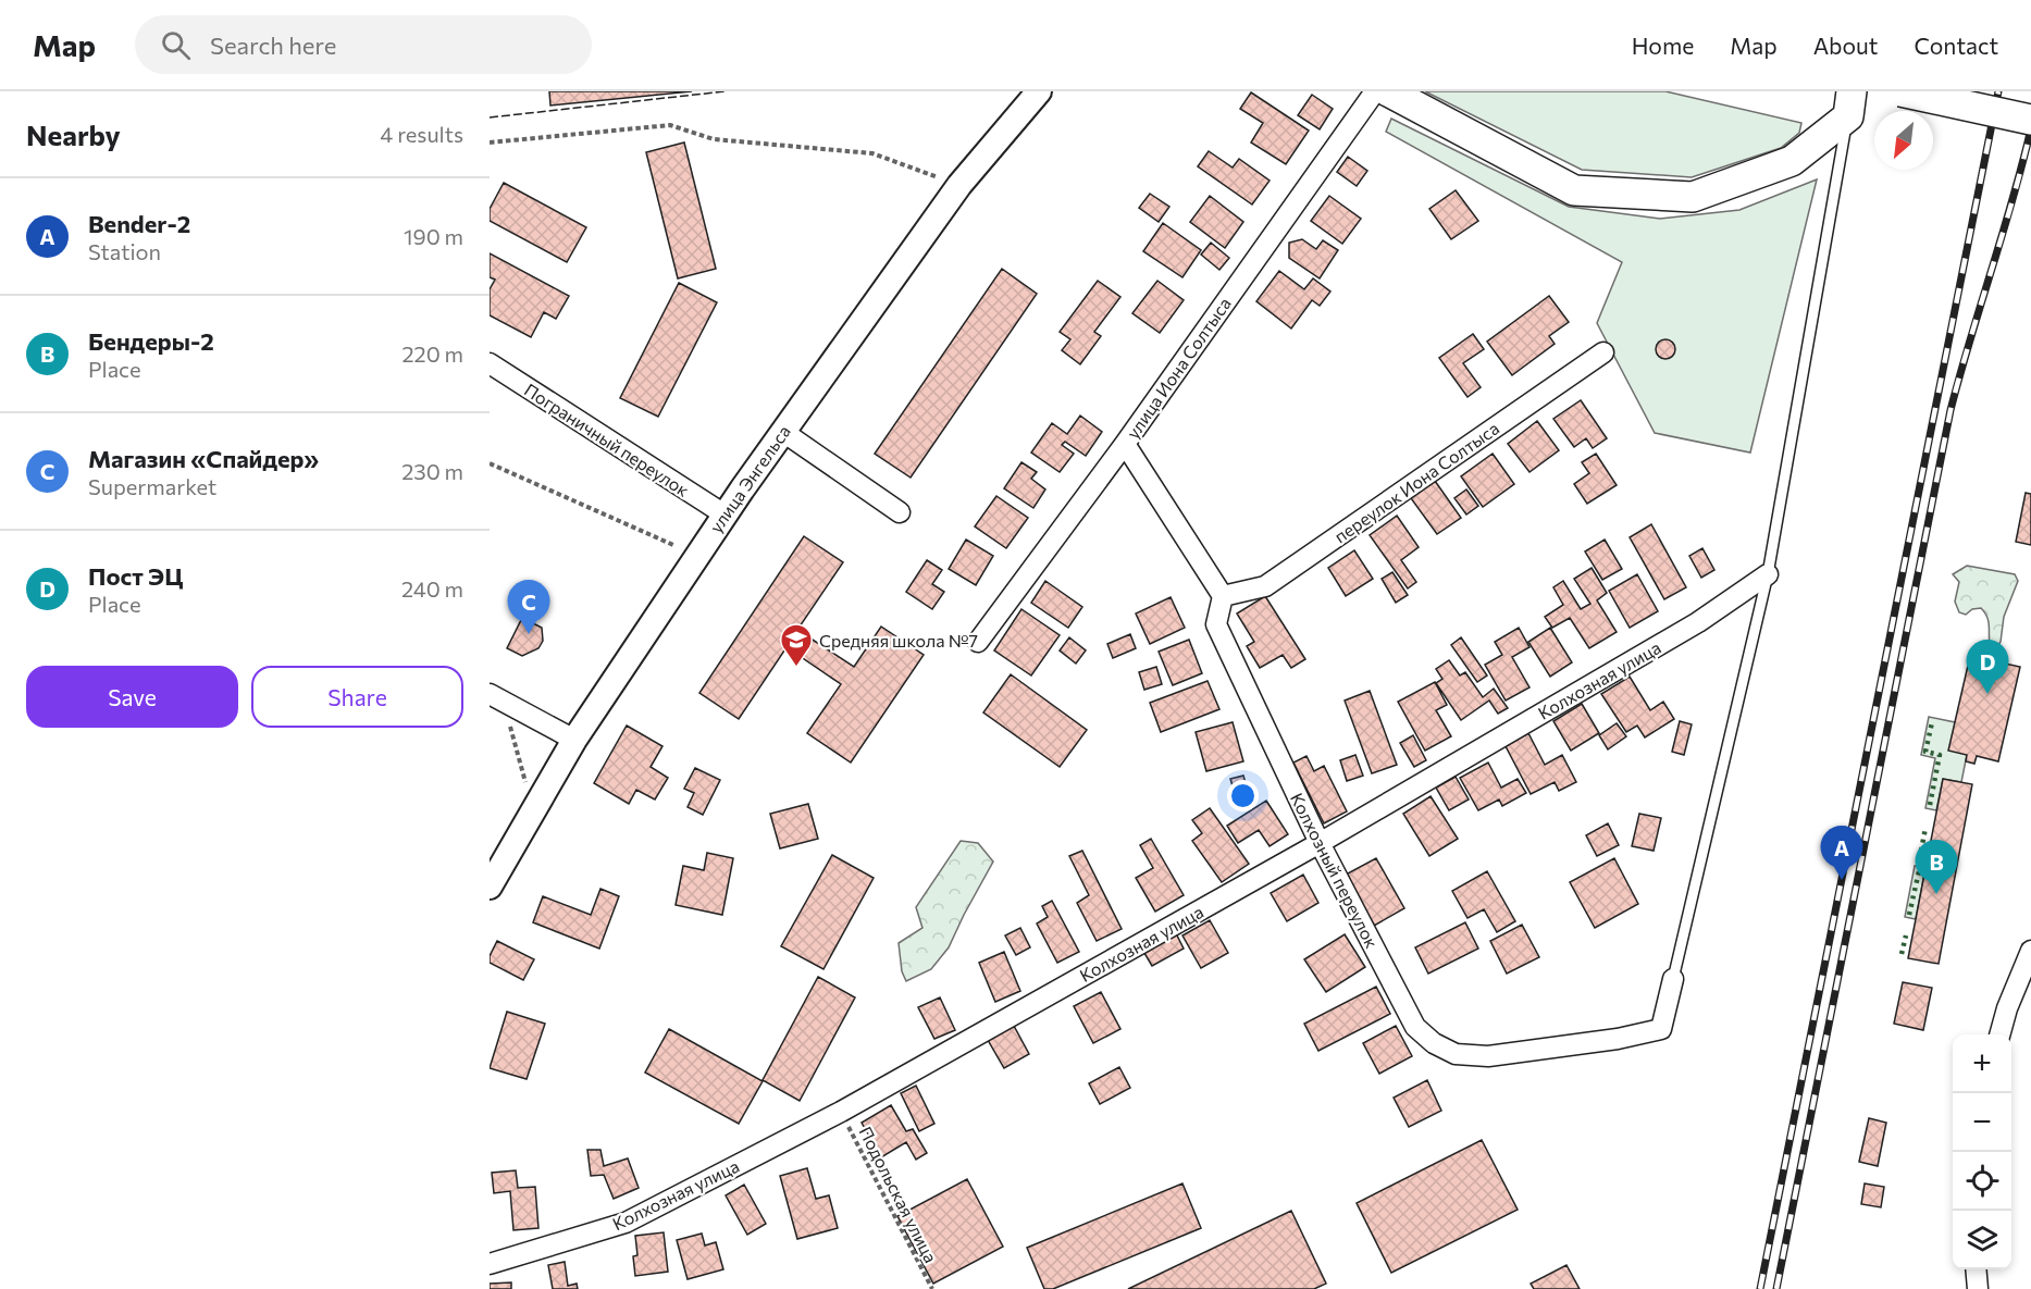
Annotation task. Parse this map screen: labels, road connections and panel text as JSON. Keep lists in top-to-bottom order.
{
  "streets": {
    "street": [
      "улица Иона Солтыса",
      "Пограничный переулок",
      "улица Энгельса",
      "переулок Иона Солтыса",
      "Колхозная улица",
      "Колхозный переулок"
    ],
    "path": ["Подольская улица"]
  },
  "crossings": [
    ["Пограничный переулок", "улица Энгельса"],
    ["переулок Иона Солтыса", "Колхозный переулок"],
    ["Колхозная улица", "Колхозный переулок"],
    ["Колхозная улица", "Подольская улица"]
  ],
  "places": {
    "school or university": ["Средняя школа №7"]
  },
  "north": "bottom left",
  "page": {
    "header": "Map",
    "search": "Search here",
    "nav": [
      "Home",
      "Map",
      "About",
      "Contact"
    ],
    "heading": ["Nearby", "4 results"],
    "list": [
      {
        "mark": "A",
        "name": "Bender-2",
        "note": "Station",
        "value": "190 m"
      },
      {
        "mark": "B",
        "name": "Бендеры-2",
        "note": "Place",
        "value": "220 m"
      },
      {
        "mark": "C",
        "name": "Магазин «Спайдер»",
        "note": "Supermarket",
        "value": "230 m"
      },
      {
        "mark": "D",
        "name": "Пост ЭЦ",
        "note": "Place",
        "value": "240 m"
      }
    ],
    "pins": [
      "C",
      "D",
      "A",
      "B"
    ],
    "buttons": ["Save", "Share"],
    "map_buttons": ["+", "−"]
  }
}
